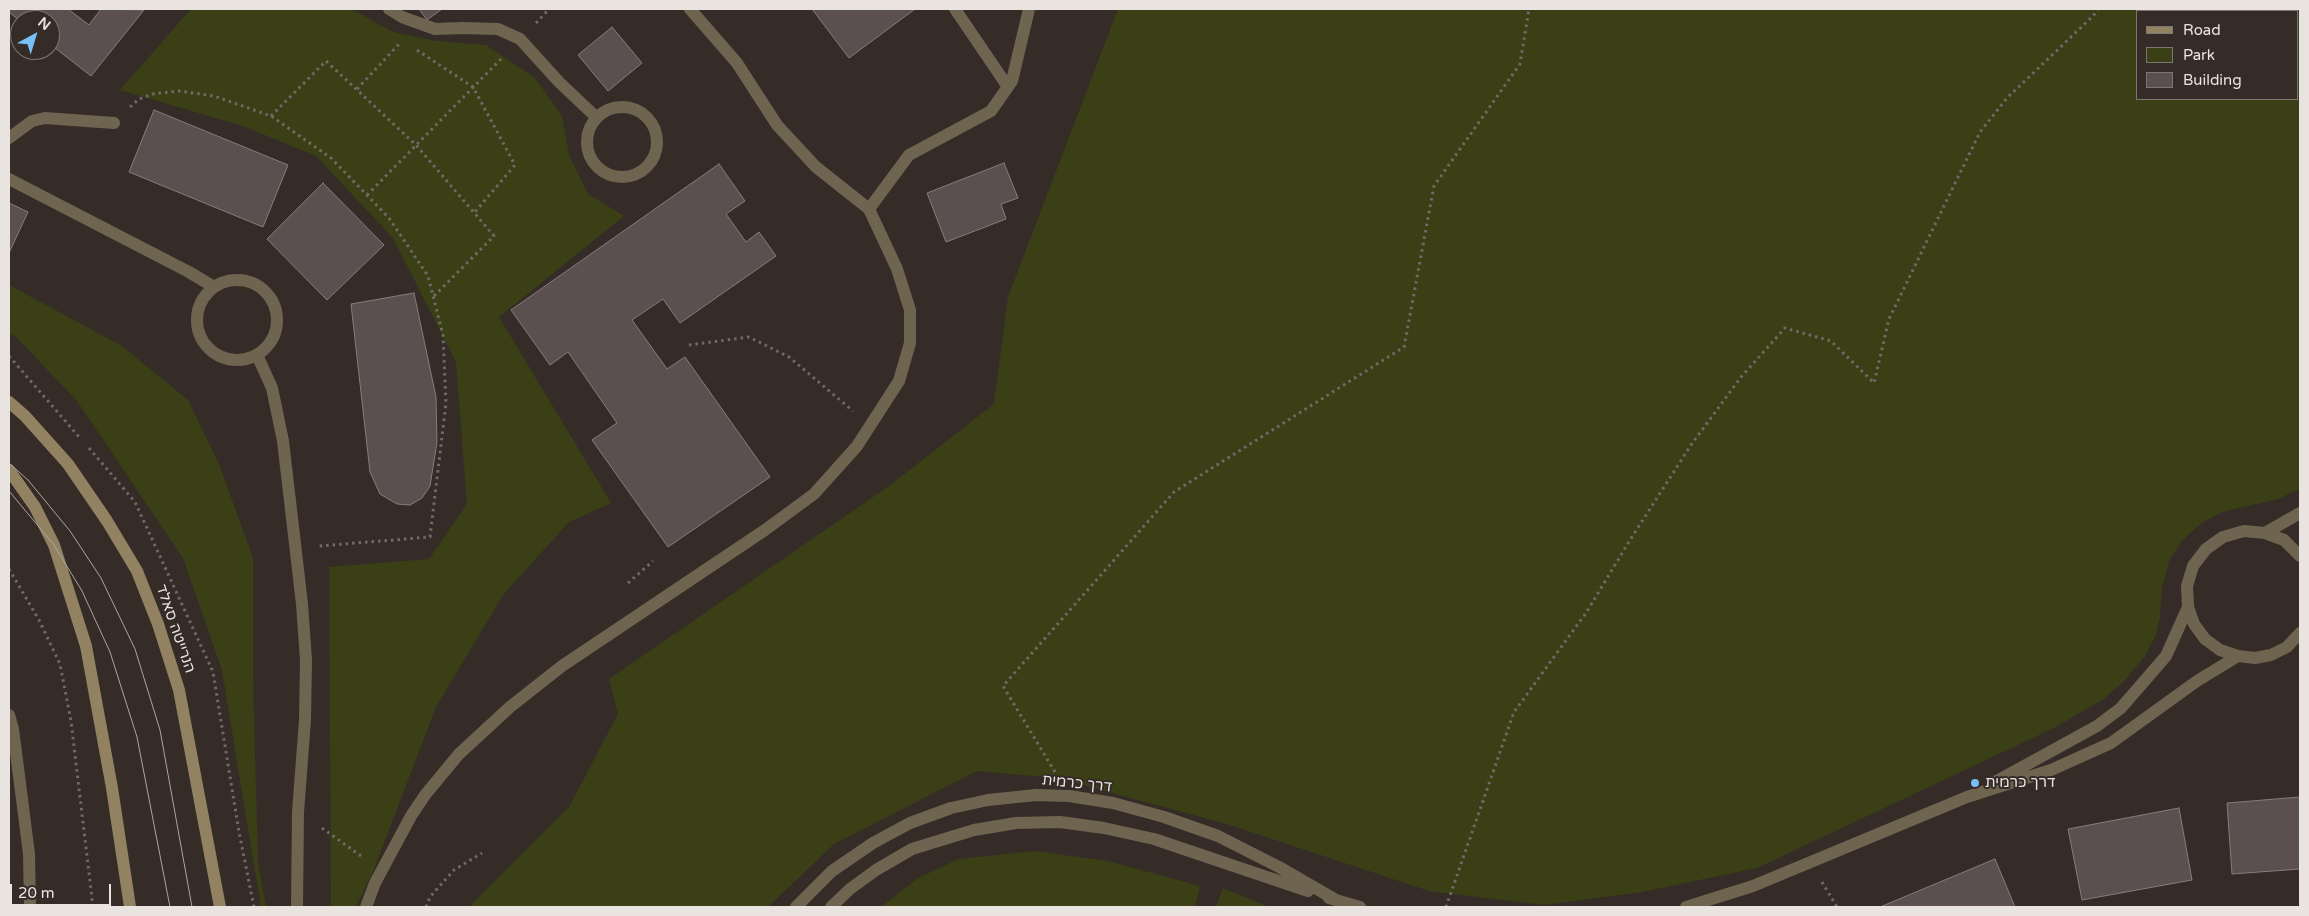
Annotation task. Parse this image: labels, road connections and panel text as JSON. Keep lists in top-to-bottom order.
{
  "streets": {
    "main road": ["הנרייטה סאלד"],
    "street": ["דרך כרמית"]
  },
  "places": ["דרך כרמית"],
  "legend": ["Road", "Park", "Building"],
  "scale_bar": "20 m",
  "north": "top right"
}
